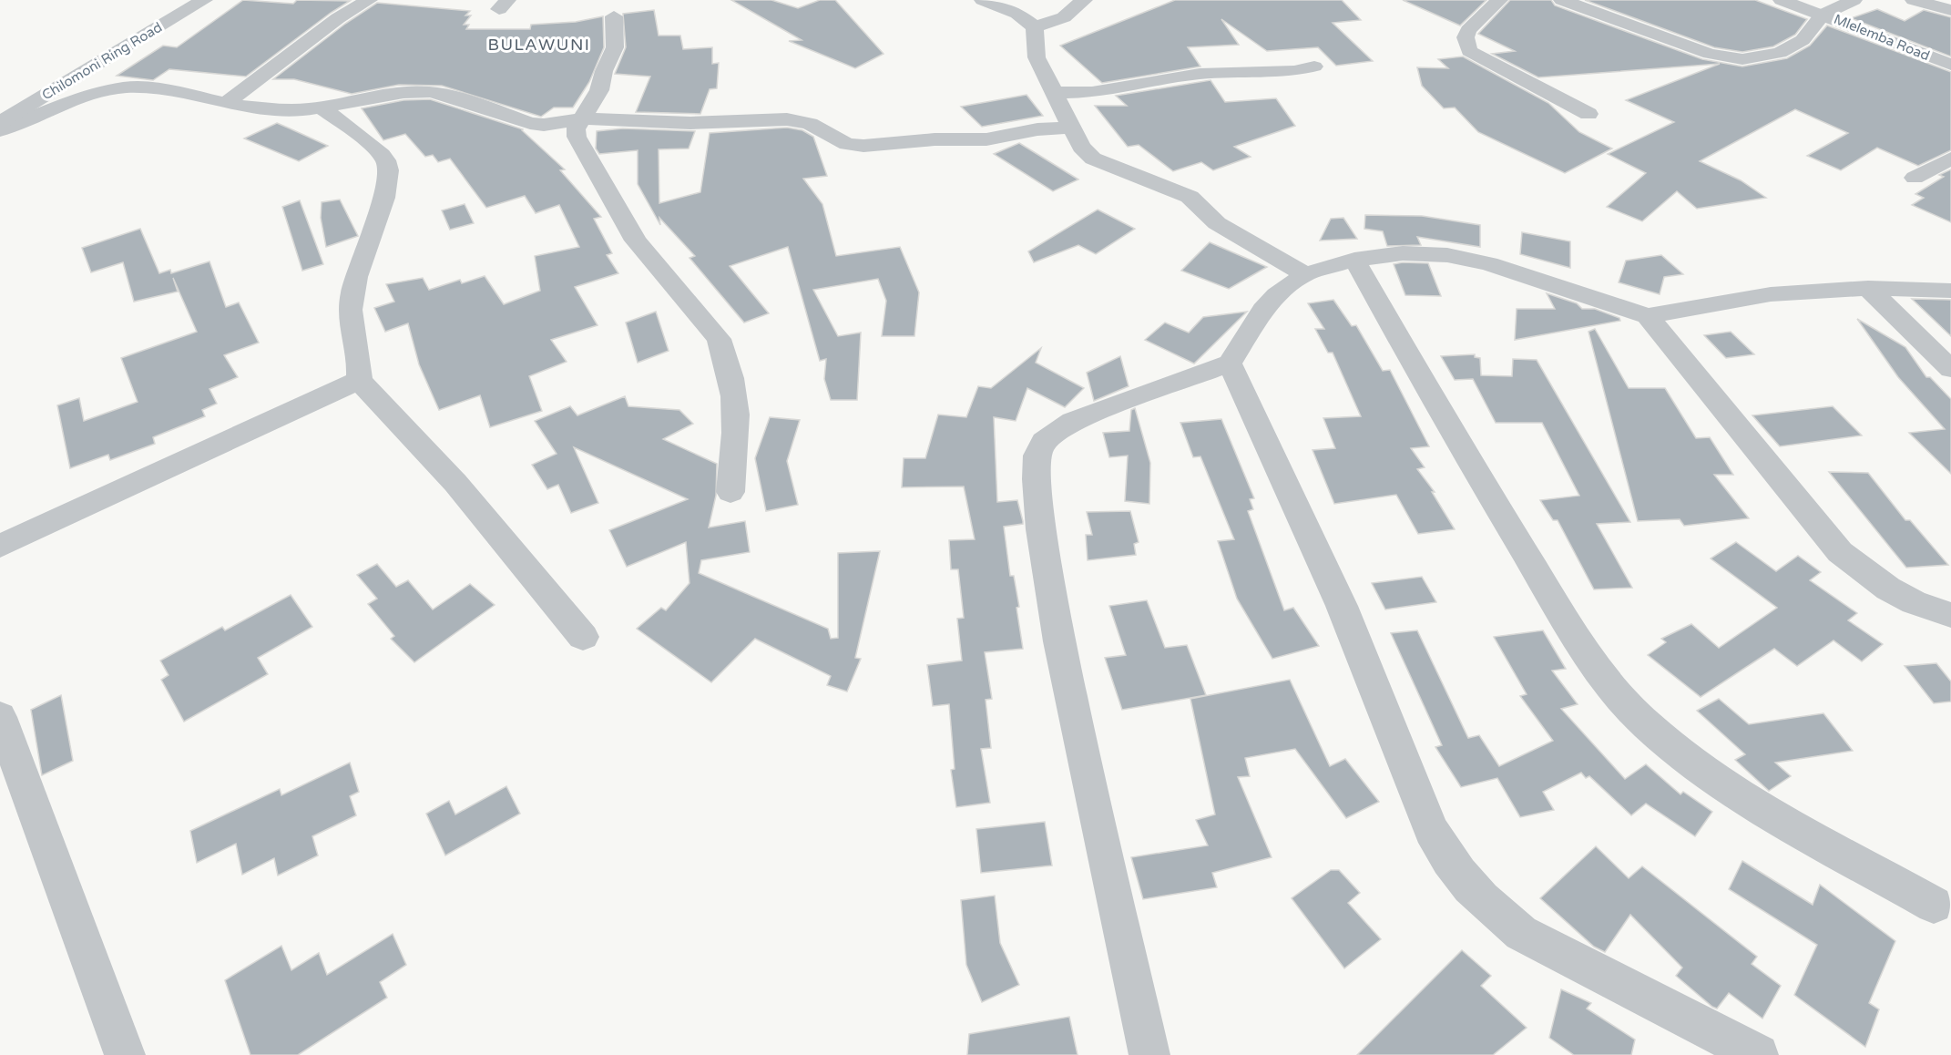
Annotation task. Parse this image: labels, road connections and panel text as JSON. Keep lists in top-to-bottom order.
{
  "streets": {
    "street": ["Mlelemba Road", "Chilomoni Ring Road"]
  },
  "districts": ["BULAWUNI"]
}
